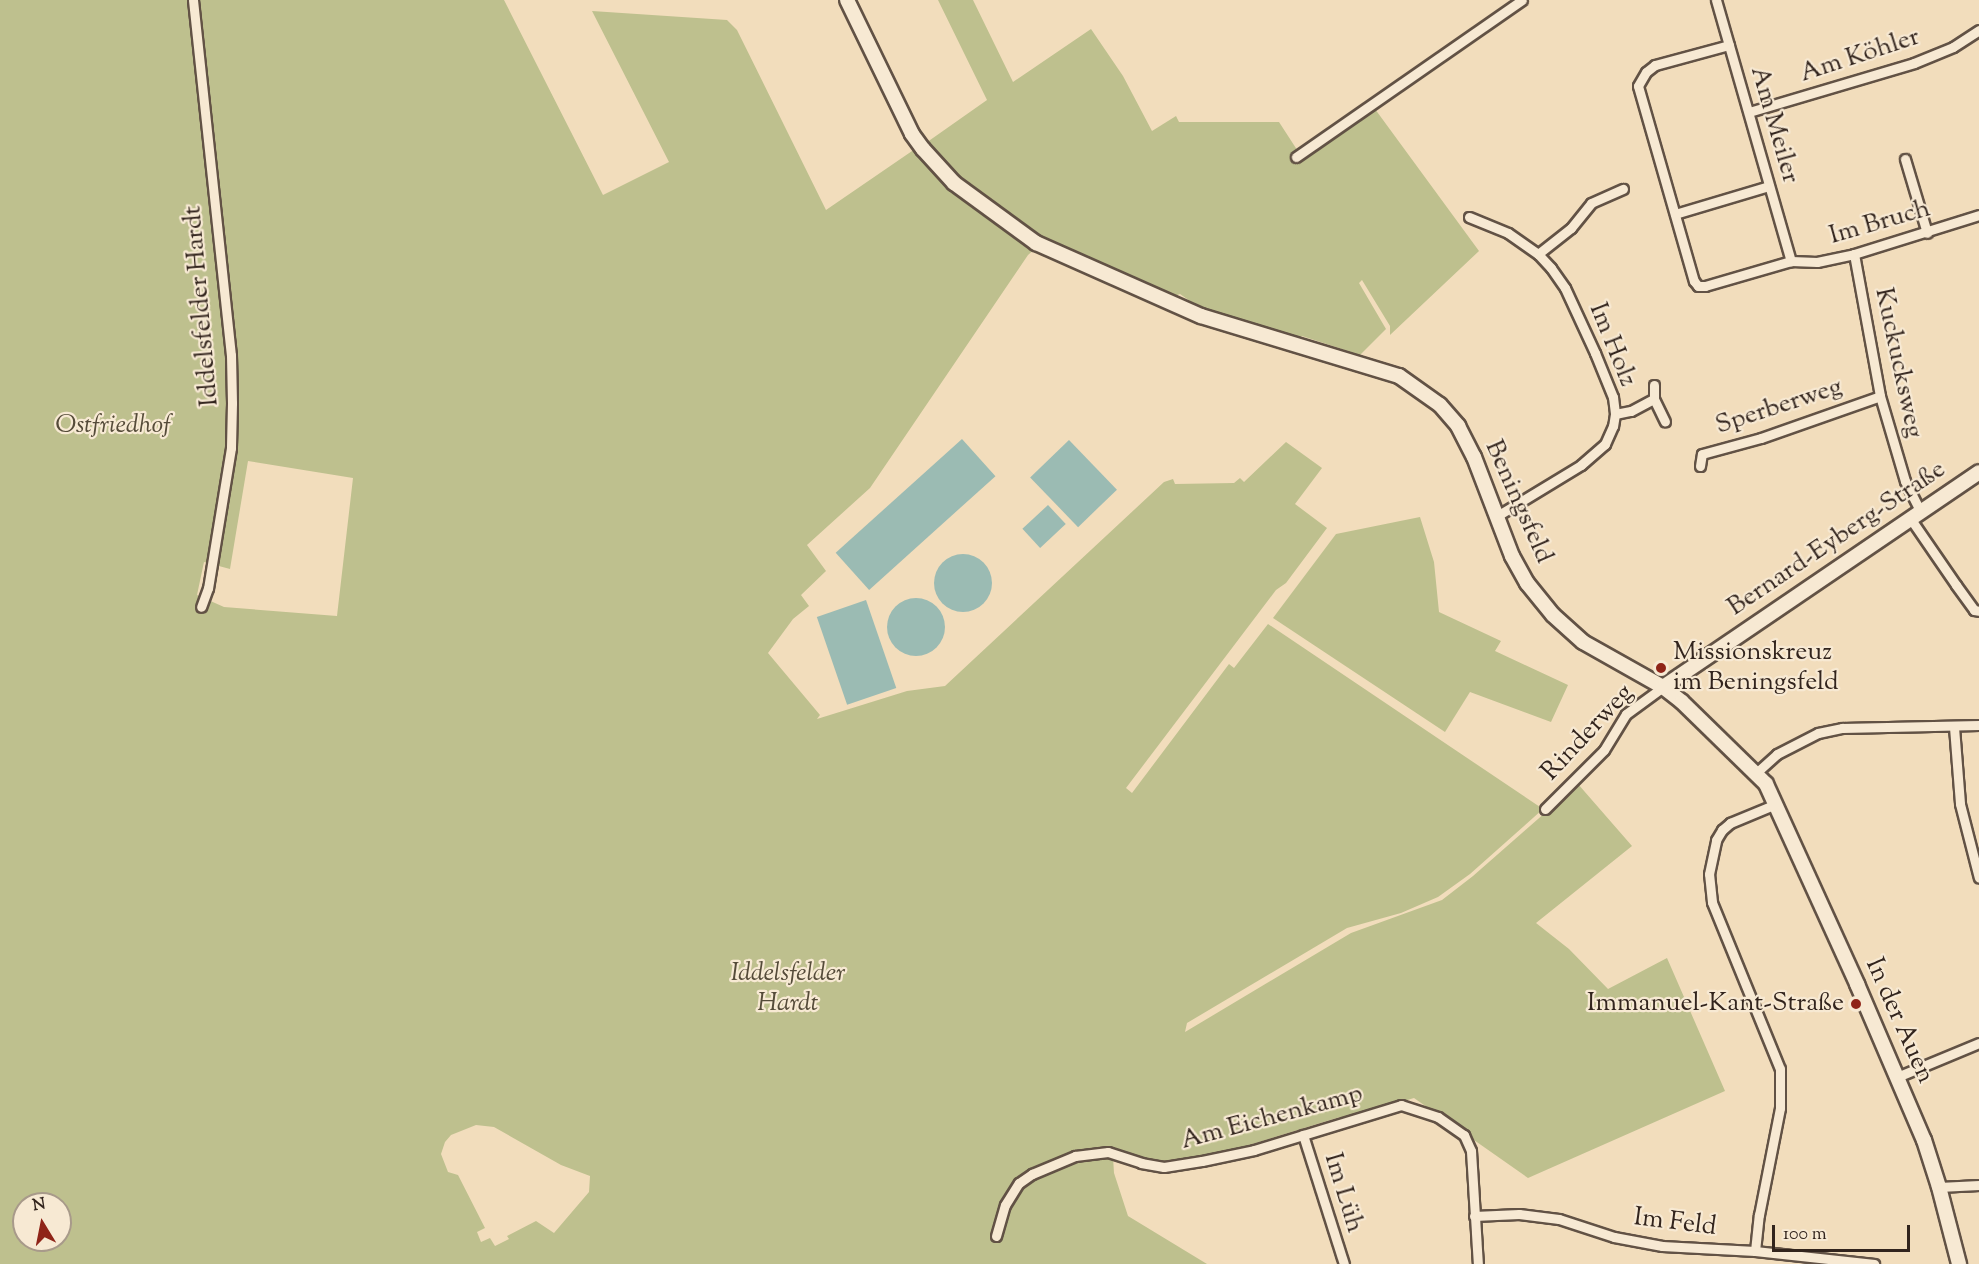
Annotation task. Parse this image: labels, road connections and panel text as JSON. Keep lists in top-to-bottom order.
{
  "streets": {
    "street": [
      "Am Köhler",
      "Am Meiler",
      "Im Bruch",
      "Iddelsfelder Hardt",
      "Im Holz",
      "Kuckucksweg",
      "Sperberweg",
      "Beningsfeld",
      "Bernard-Eyberg-Straße",
      "Rinderweg",
      "In der Auen",
      "Am Eichenkamp",
      "Im Lüh",
      "Im Feld"
    ]
  },
  "crossings": [
    ["Am Köhler", "Am Meiler"],
    ["Am Meiler", "Im Bruch"],
    ["Im Bruch", "Kuckucksweg"],
    ["Im Holz", "Beningsfeld"],
    ["Kuckucksweg", "Sperberweg"],
    ["Kuckucksweg", "Bernard-Eyberg-Straße"],
    ["Beningsfeld", "Bernard-Eyberg-Straße"],
    ["Beningsfeld", "Rinderweg"],
    ["Beningsfeld", "In der Auen"],
    ["Bernard-Eyberg-Straße", "Rinderweg"],
    ["Am Eichenkamp", "Im Lüh"],
    ["Am Eichenkamp", "Im Feld"]
  ],
  "parks": ["Ostfriedhof", "Iddelsfelder Hardt"],
  "places": ["Missionskreuz im Beningsfeld", "Immanuel-Kant-Straße"],
  "scale_bar": "100 m",
  "north": "top"
}
